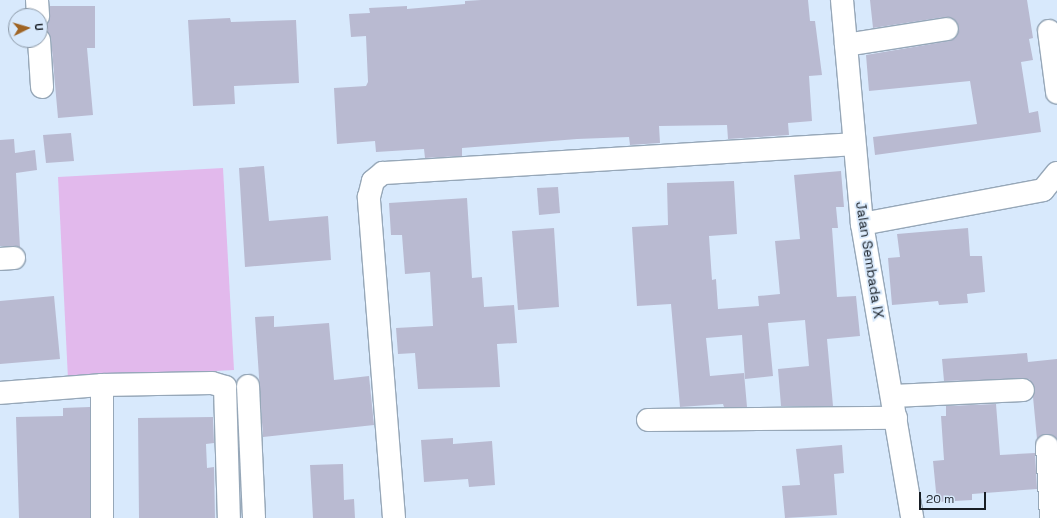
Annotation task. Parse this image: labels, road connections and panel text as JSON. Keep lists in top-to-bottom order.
{
  "streets": {
    "street": ["Jalan Sembada IX"]
  },
  "scale_bar": "20 m",
  "north": "right"
}
